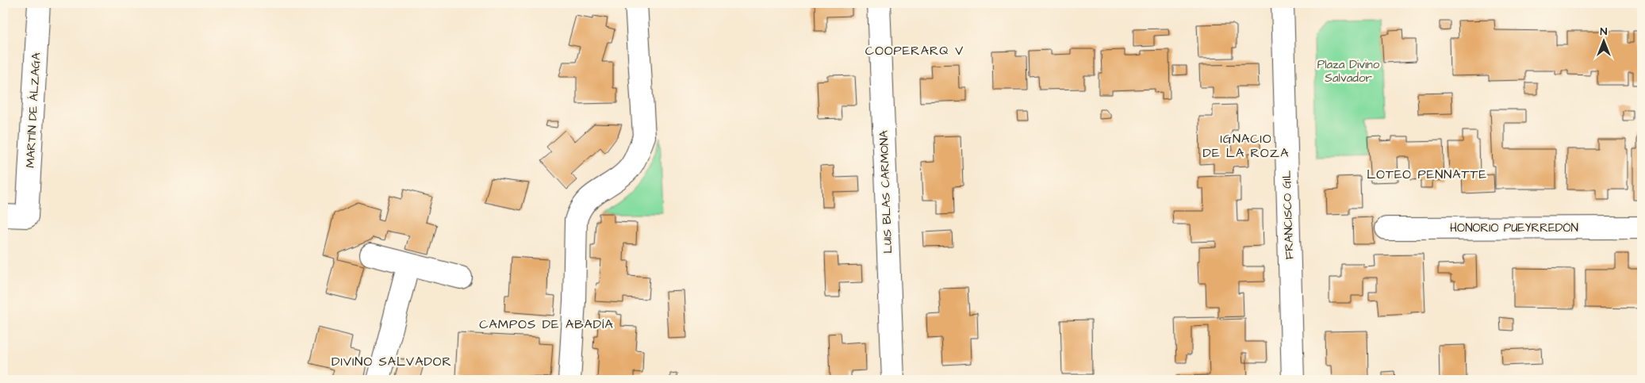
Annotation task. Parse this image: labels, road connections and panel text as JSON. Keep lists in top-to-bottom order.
{
  "streets": {
    "street": [
      "MARTÍN DE ÁLZAGA",
      "LUIS BLAS CARMONA",
      "FRANCISCO GIL",
      "HONORIO PUEYRREDÓN"
    ]
  },
  "districts": [
    "COOPERARQ V",
    "IGNACIO DE LA ROZA",
    "LOTEO PENNATTE",
    "CAMPOS DE ABADÍA",
    "DIVINO SALVADOR"
  ],
  "parks": ["Plaza Divino Salvador"],
  "north": "top"
}
